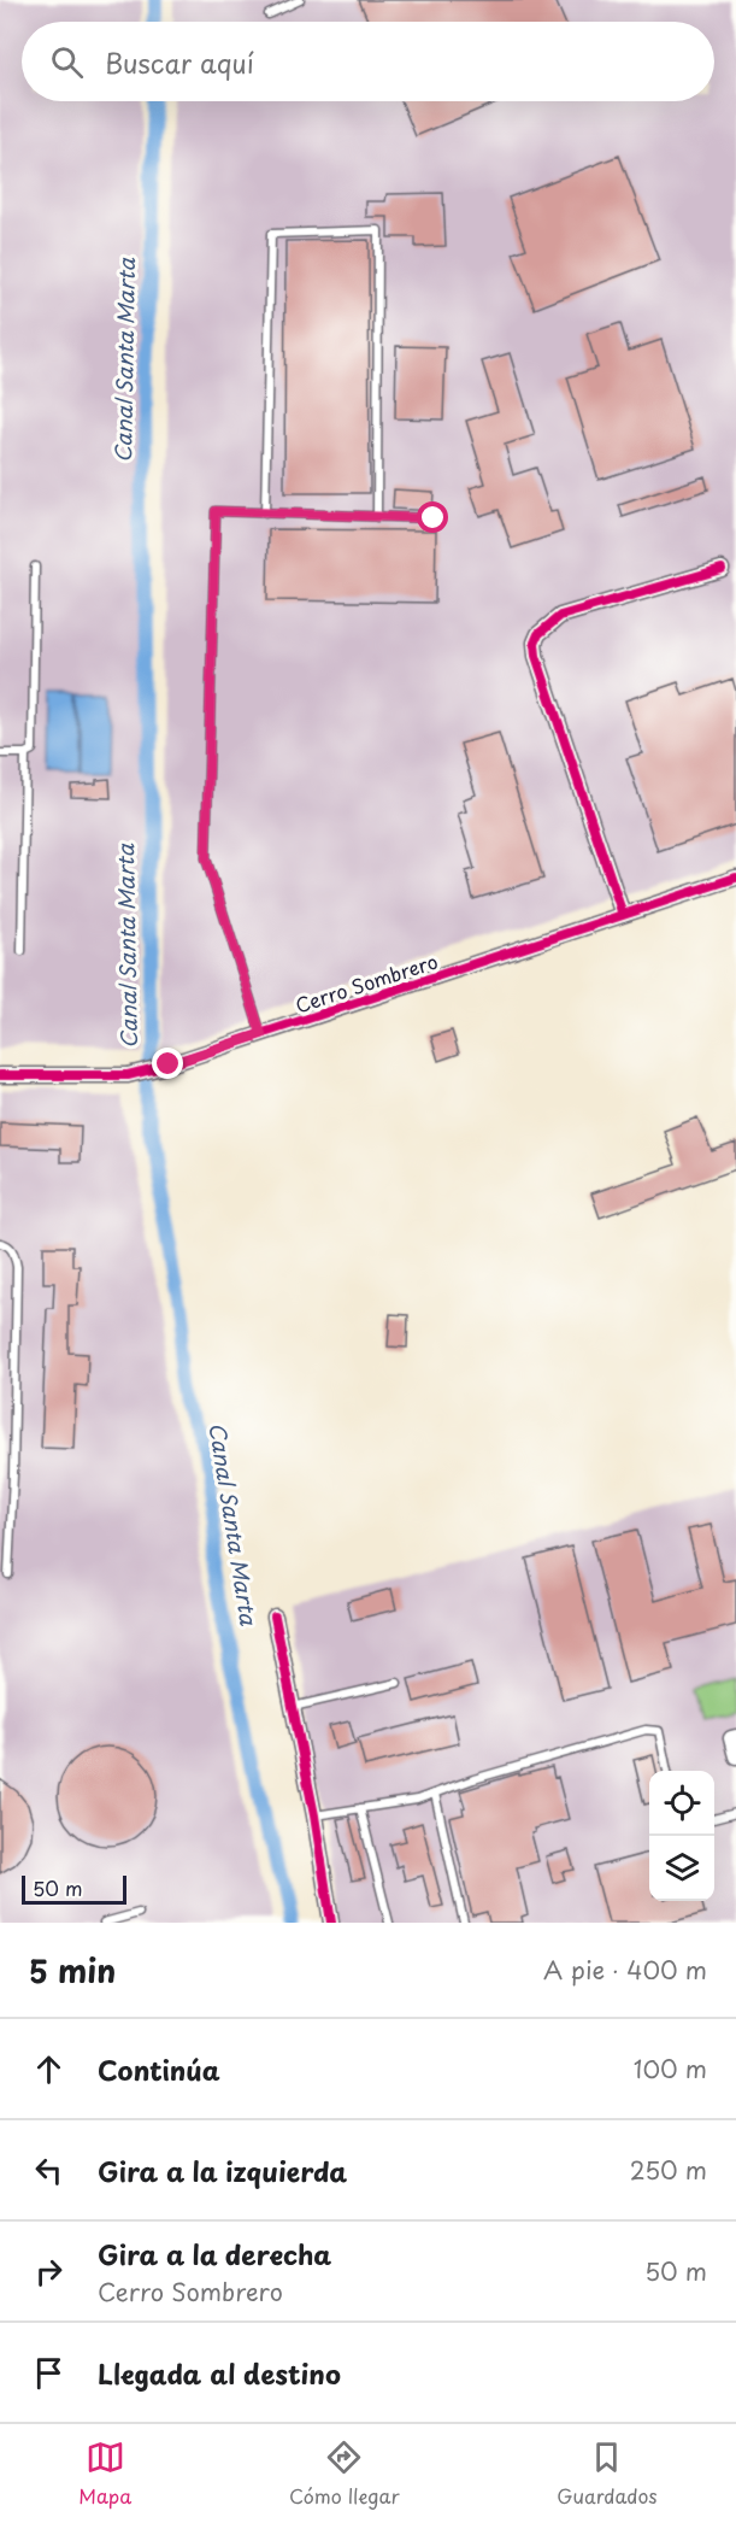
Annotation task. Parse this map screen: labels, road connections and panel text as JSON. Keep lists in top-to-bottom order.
{
  "streets": {
    "street": ["Cerro Sombrero"]
  },
  "water": ["Canal Santa Marta"],
  "scale_bar": "50 m",
  "page": {
    "search": "Buscar aquí",
    "scale": "50 m",
    "heading": ["5 min", "A pie · 400 m"],
    "list": [
      ["Continúa", "100 m"],
      ["Gira a la izquierda", "250 m"],
      ["Gira a la derecha", "Cerro Sombrero", "50 m"],
      "Llegada al destino"
    ],
    "nav": ["Mapa", "Cómo llegar", "Guardados"]
  }
}
